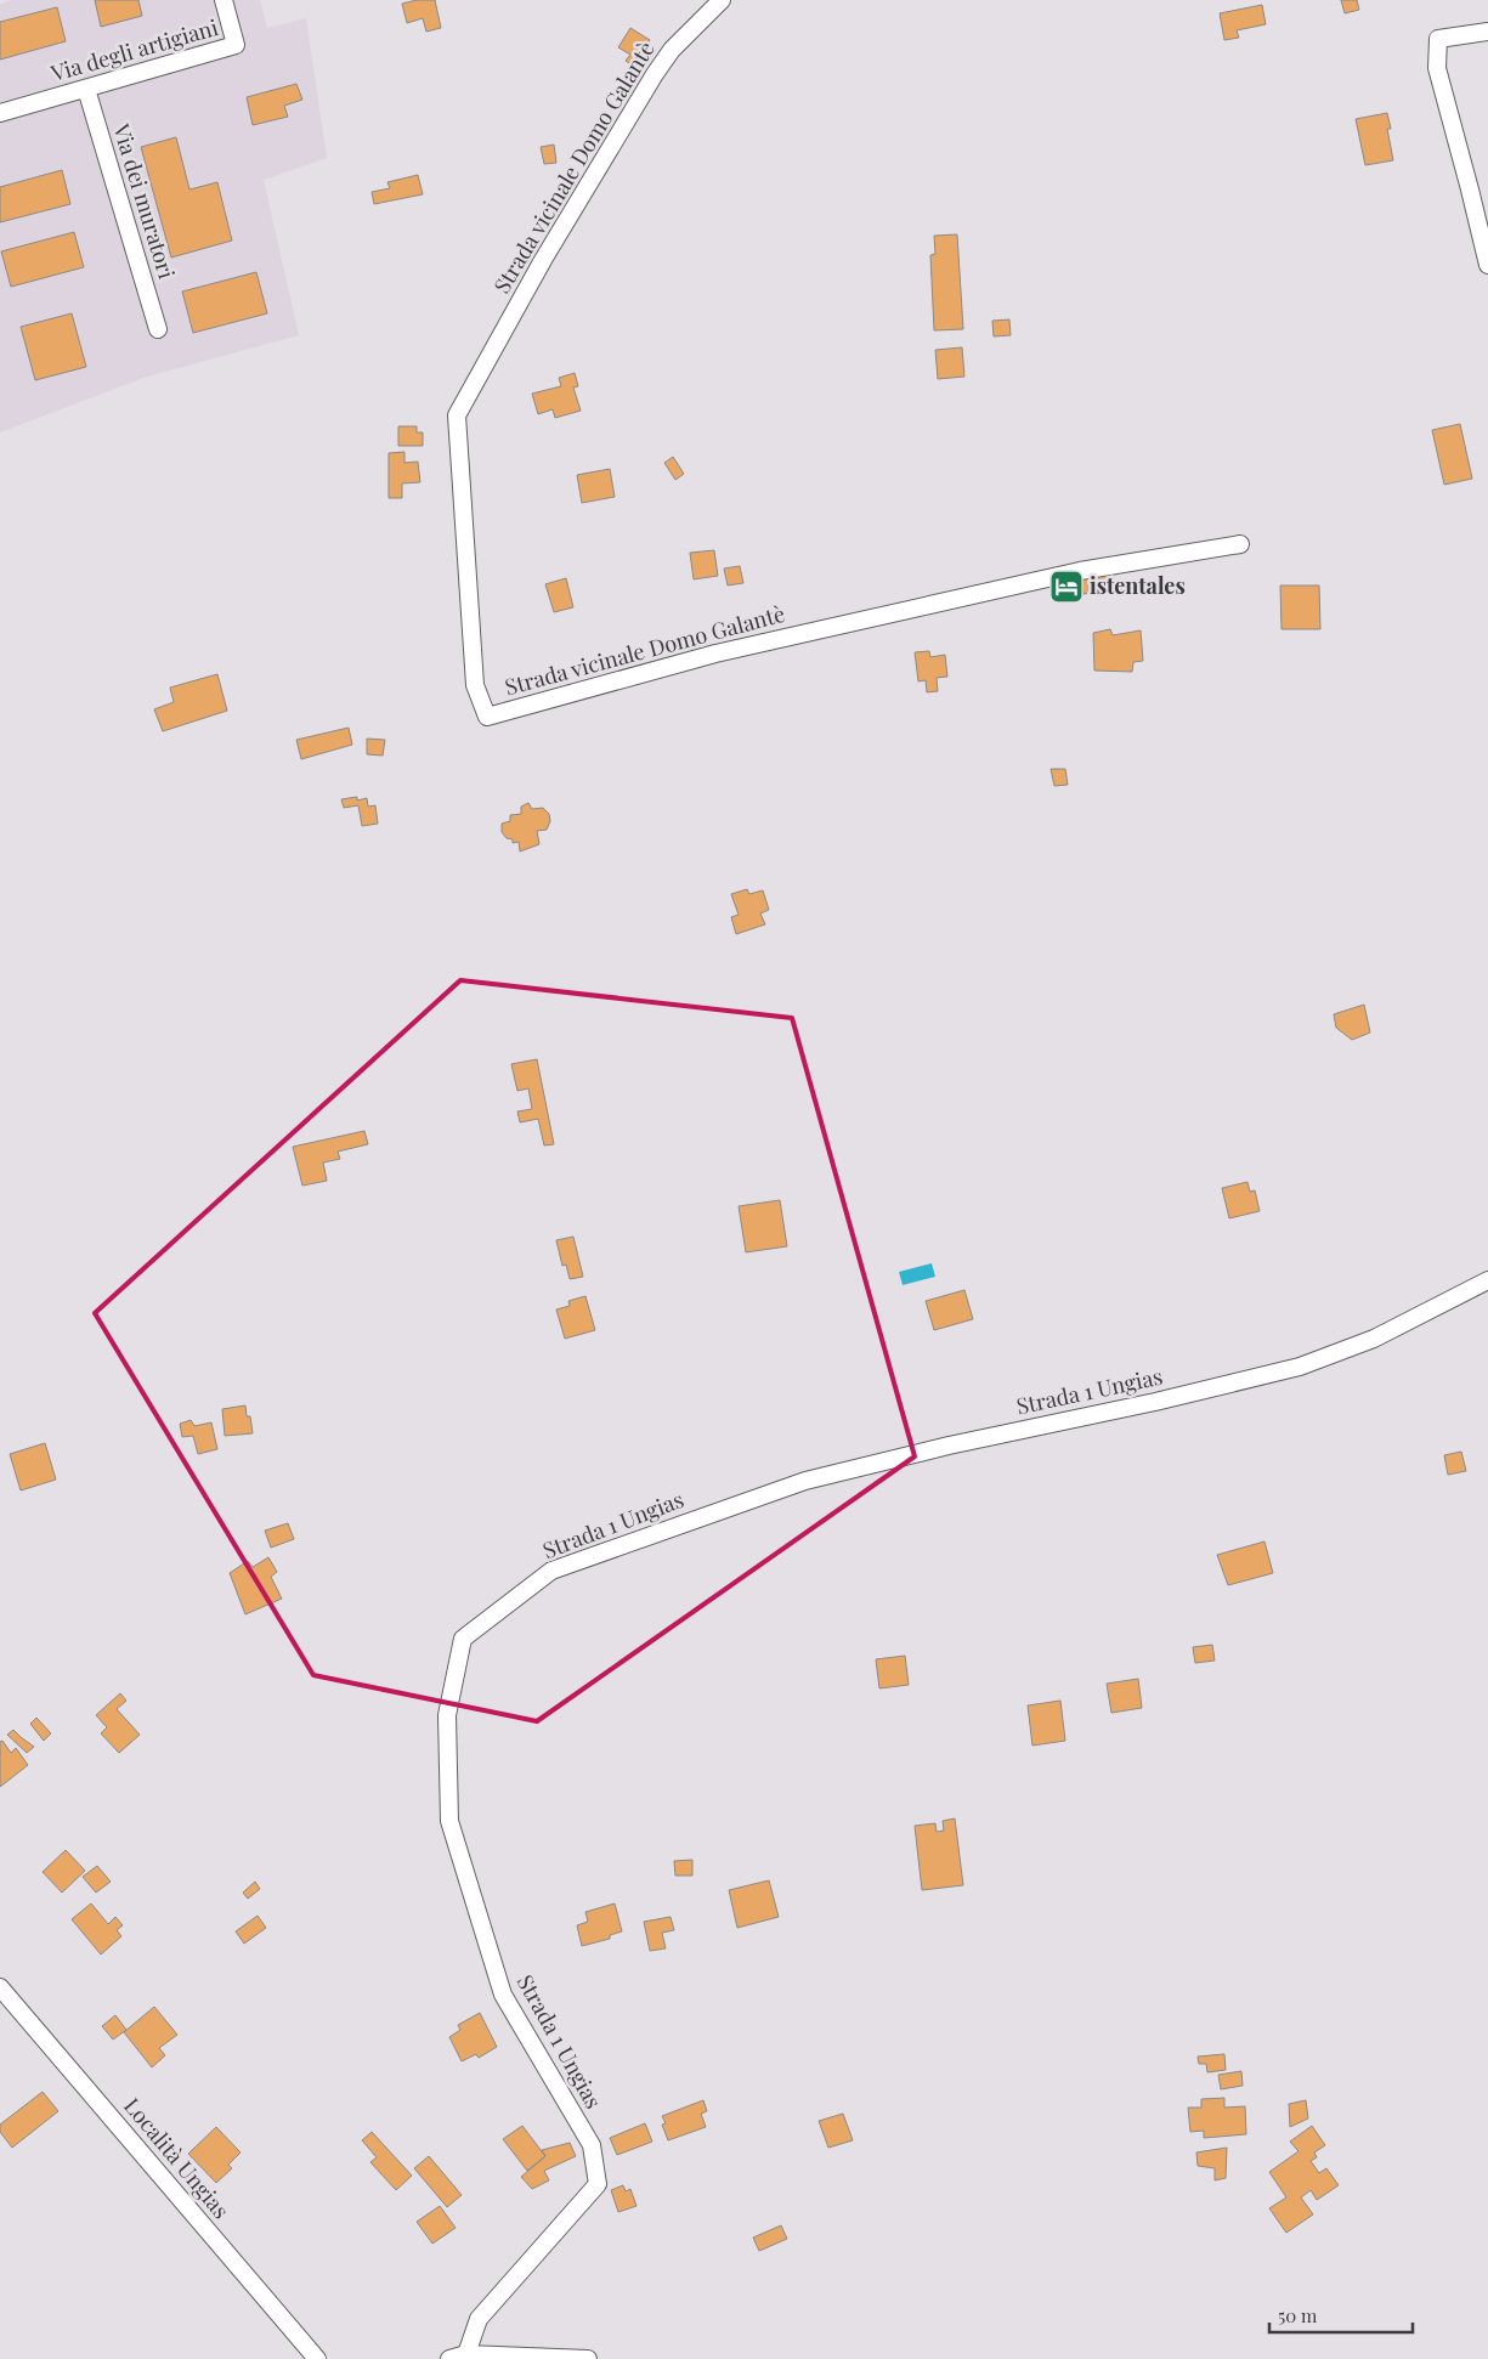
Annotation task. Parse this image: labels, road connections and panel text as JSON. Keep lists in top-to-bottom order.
{
  "streets": {
    "street": [
      "Via degli artigiani",
      "Strada vicinale Domo Galantè",
      "Via dei muratori",
      "Strada 1 Ungias",
      "Località Ungias"
    ]
  },
  "crossings": [
    ["Via degli artigiani", "Via dei muratori"]
  ],
  "places": {
    "hotel": ["istentales"]
  },
  "scale_bar": "50 m"
}
